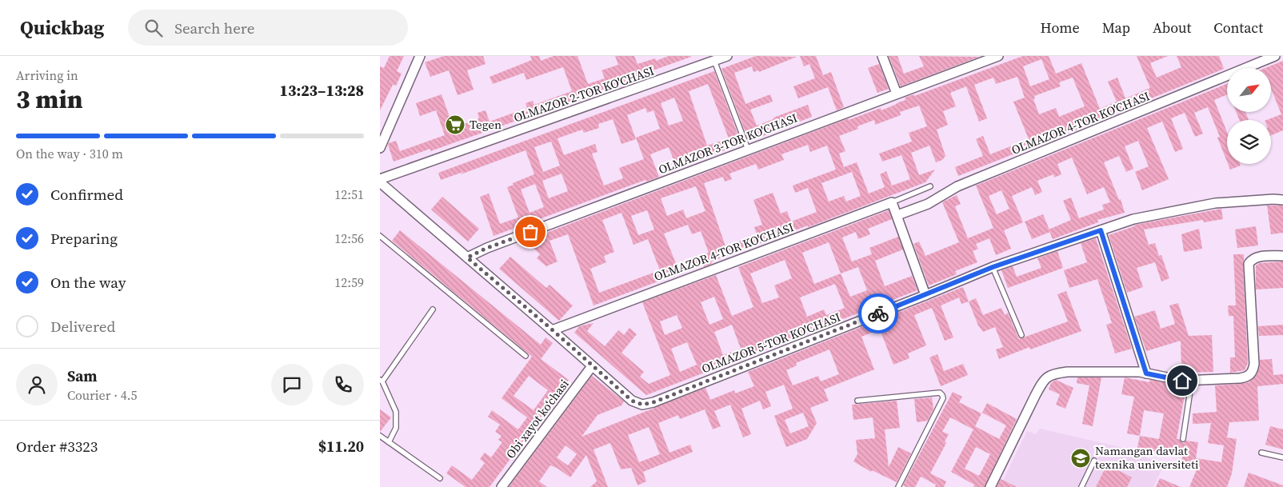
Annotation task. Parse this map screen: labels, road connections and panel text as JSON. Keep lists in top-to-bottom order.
{
  "streets": {
    "street": [
      "OLMAZOR 2-TOR KO'CHASI",
      "OLMAZOR 4-TOR KO'CHASI",
      "OLMAZOR 3-TOR KO'CHASI",
      "OLMAZOR 5-TOR KO'CHASI",
      "Obi xayot koʻchasi"
    ]
  },
  "crossings": [
    ["OLMAZOR 4-TOR KO'CHASI", "OLMAZOR 5-TOR KO'CHASI"],
    ["OLMAZOR 3-TOR KO'CHASI", "OLMAZOR 5-TOR KO'CHASI"],
    ["OLMAZOR 5-TOR KO'CHASI", "Obi xayot koʻchasi"]
  ],
  "places": {
    "supermarket": ["Tegen"],
    "school or university": ["Namangan davlat texnika universiteti"]
  },
  "north": "top right",
  "page": {
    "header": "Quickbag",
    "search": "Search here",
    "nav": [
      "Home",
      "Map",
      "About",
      "Contact"
    ],
    "heading": ["3 min", "Arriving in", "13:23–13:28"],
    "panel": [
      "Sam",
      "Courier · 4.5",
      "Order #3323",
      "$11.20"
    ],
    "bar": "On the way · 310 m",
    "list": [
      ["Confirmed", "12:51"],
      ["Preparing", "12:56"],
      ["On the way", "12:59"],
      "Delivered"
    ]
  }
}
